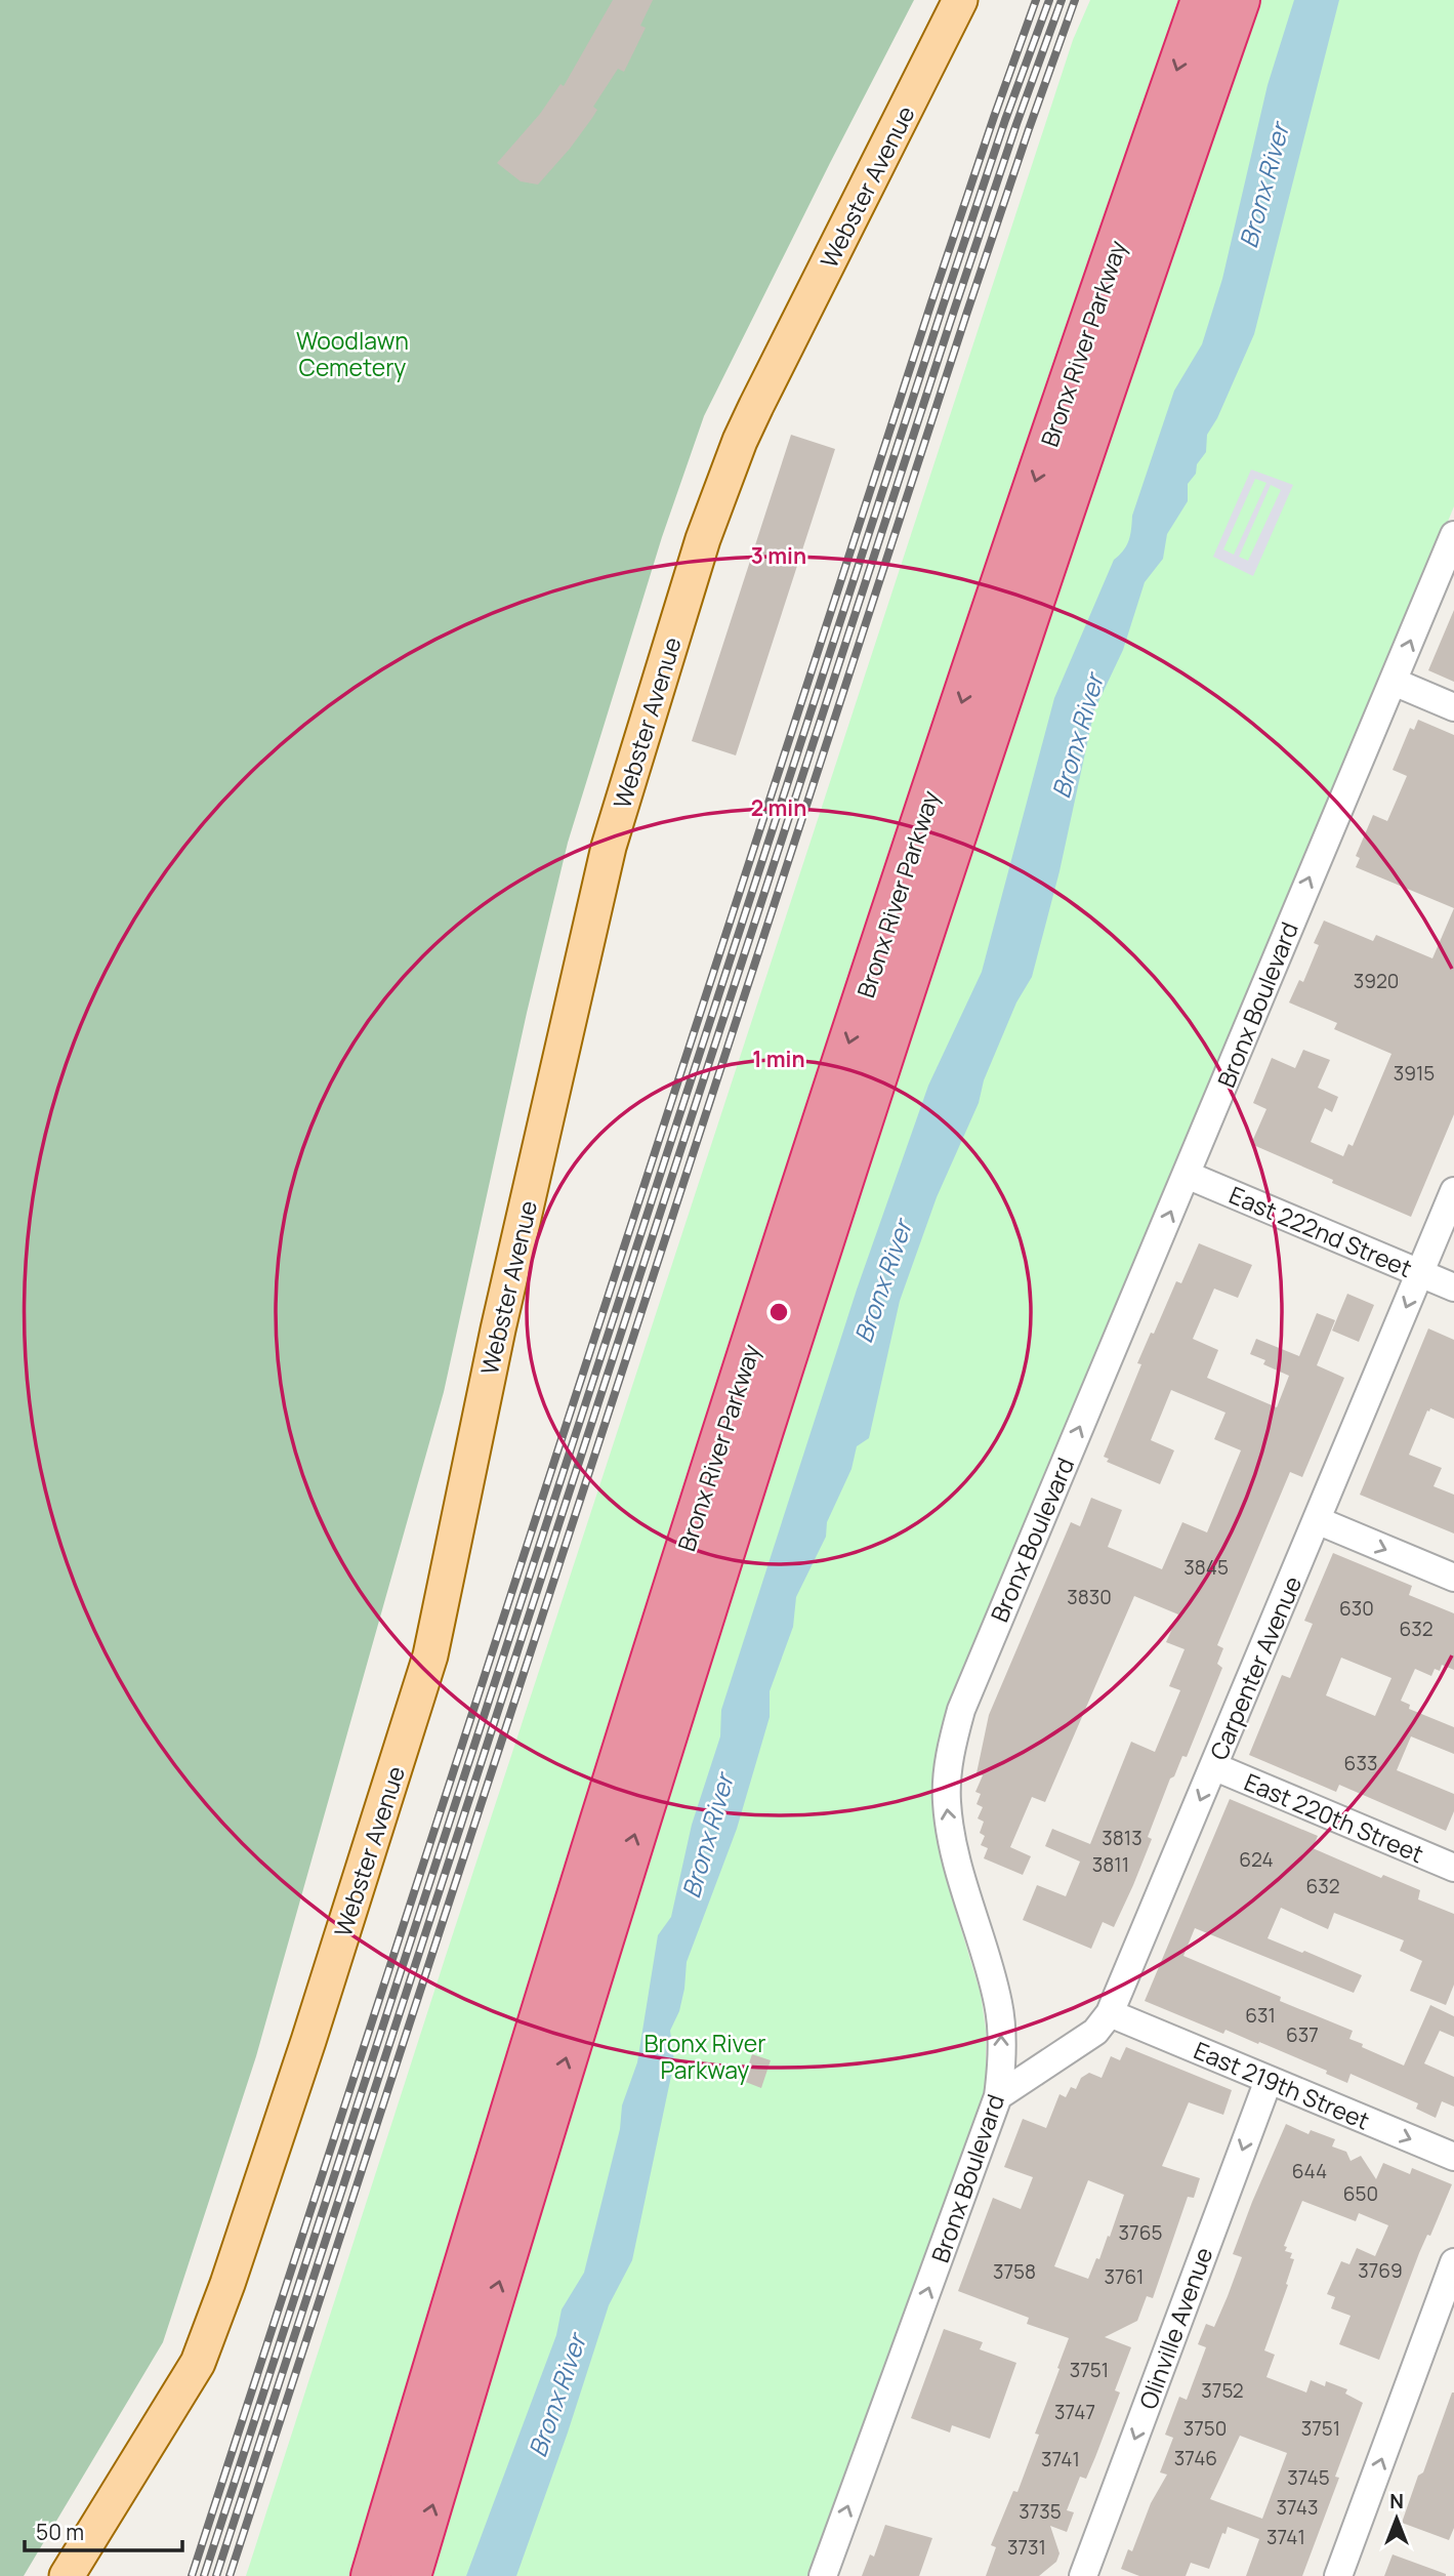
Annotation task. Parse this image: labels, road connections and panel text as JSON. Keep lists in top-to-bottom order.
{
  "streets": {
    "highway": ["Bronx River Parkway"],
    "main road": ["Webster Avenue"],
    "street": [
      "Bronx Boulevard",
      "East 222nd Street",
      "Carpenter Avenue",
      "East 220th Street",
      "East 219th Street",
      "Olinville Avenue"
    ]
  },
  "crossings": [
    ["Bronx Boulevard", "East 222nd Street"],
    ["Bronx Boulevard", "Carpenter Avenue"],
    ["East 222nd Street", "Carpenter Avenue"],
    ["Carpenter Avenue", "East 220th Street"],
    ["Carpenter Avenue", "East 219th Street"],
    ["East 219th Street", "Olinville Avenue"]
  ],
  "one_way": ["Bronx Boulevard", "Carpenter Avenue", "East 219th Street"],
  "water": ["Bronx River"],
  "parks": ["Woodlawn Cemetery", "Bronx River Parkway"],
  "house_numbers": [
    "3920",
    "3915",
    "3845",
    "3830",
    "630",
    "632",
    "633",
    "3813",
    "624",
    "3811",
    "632",
    "631",
    "637",
    "644",
    "650",
    "3765",
    "3769",
    "3758",
    "3761",
    "3751",
    "3752",
    "3747",
    "3750",
    "3751",
    "3746",
    "3741",
    "3745",
    "3743",
    "3735",
    "3741",
    "3731"
  ],
  "scale_bar": "50 m",
  "north": "top",
  "rings": ["3 min", "2 min", "1 min"]
}
